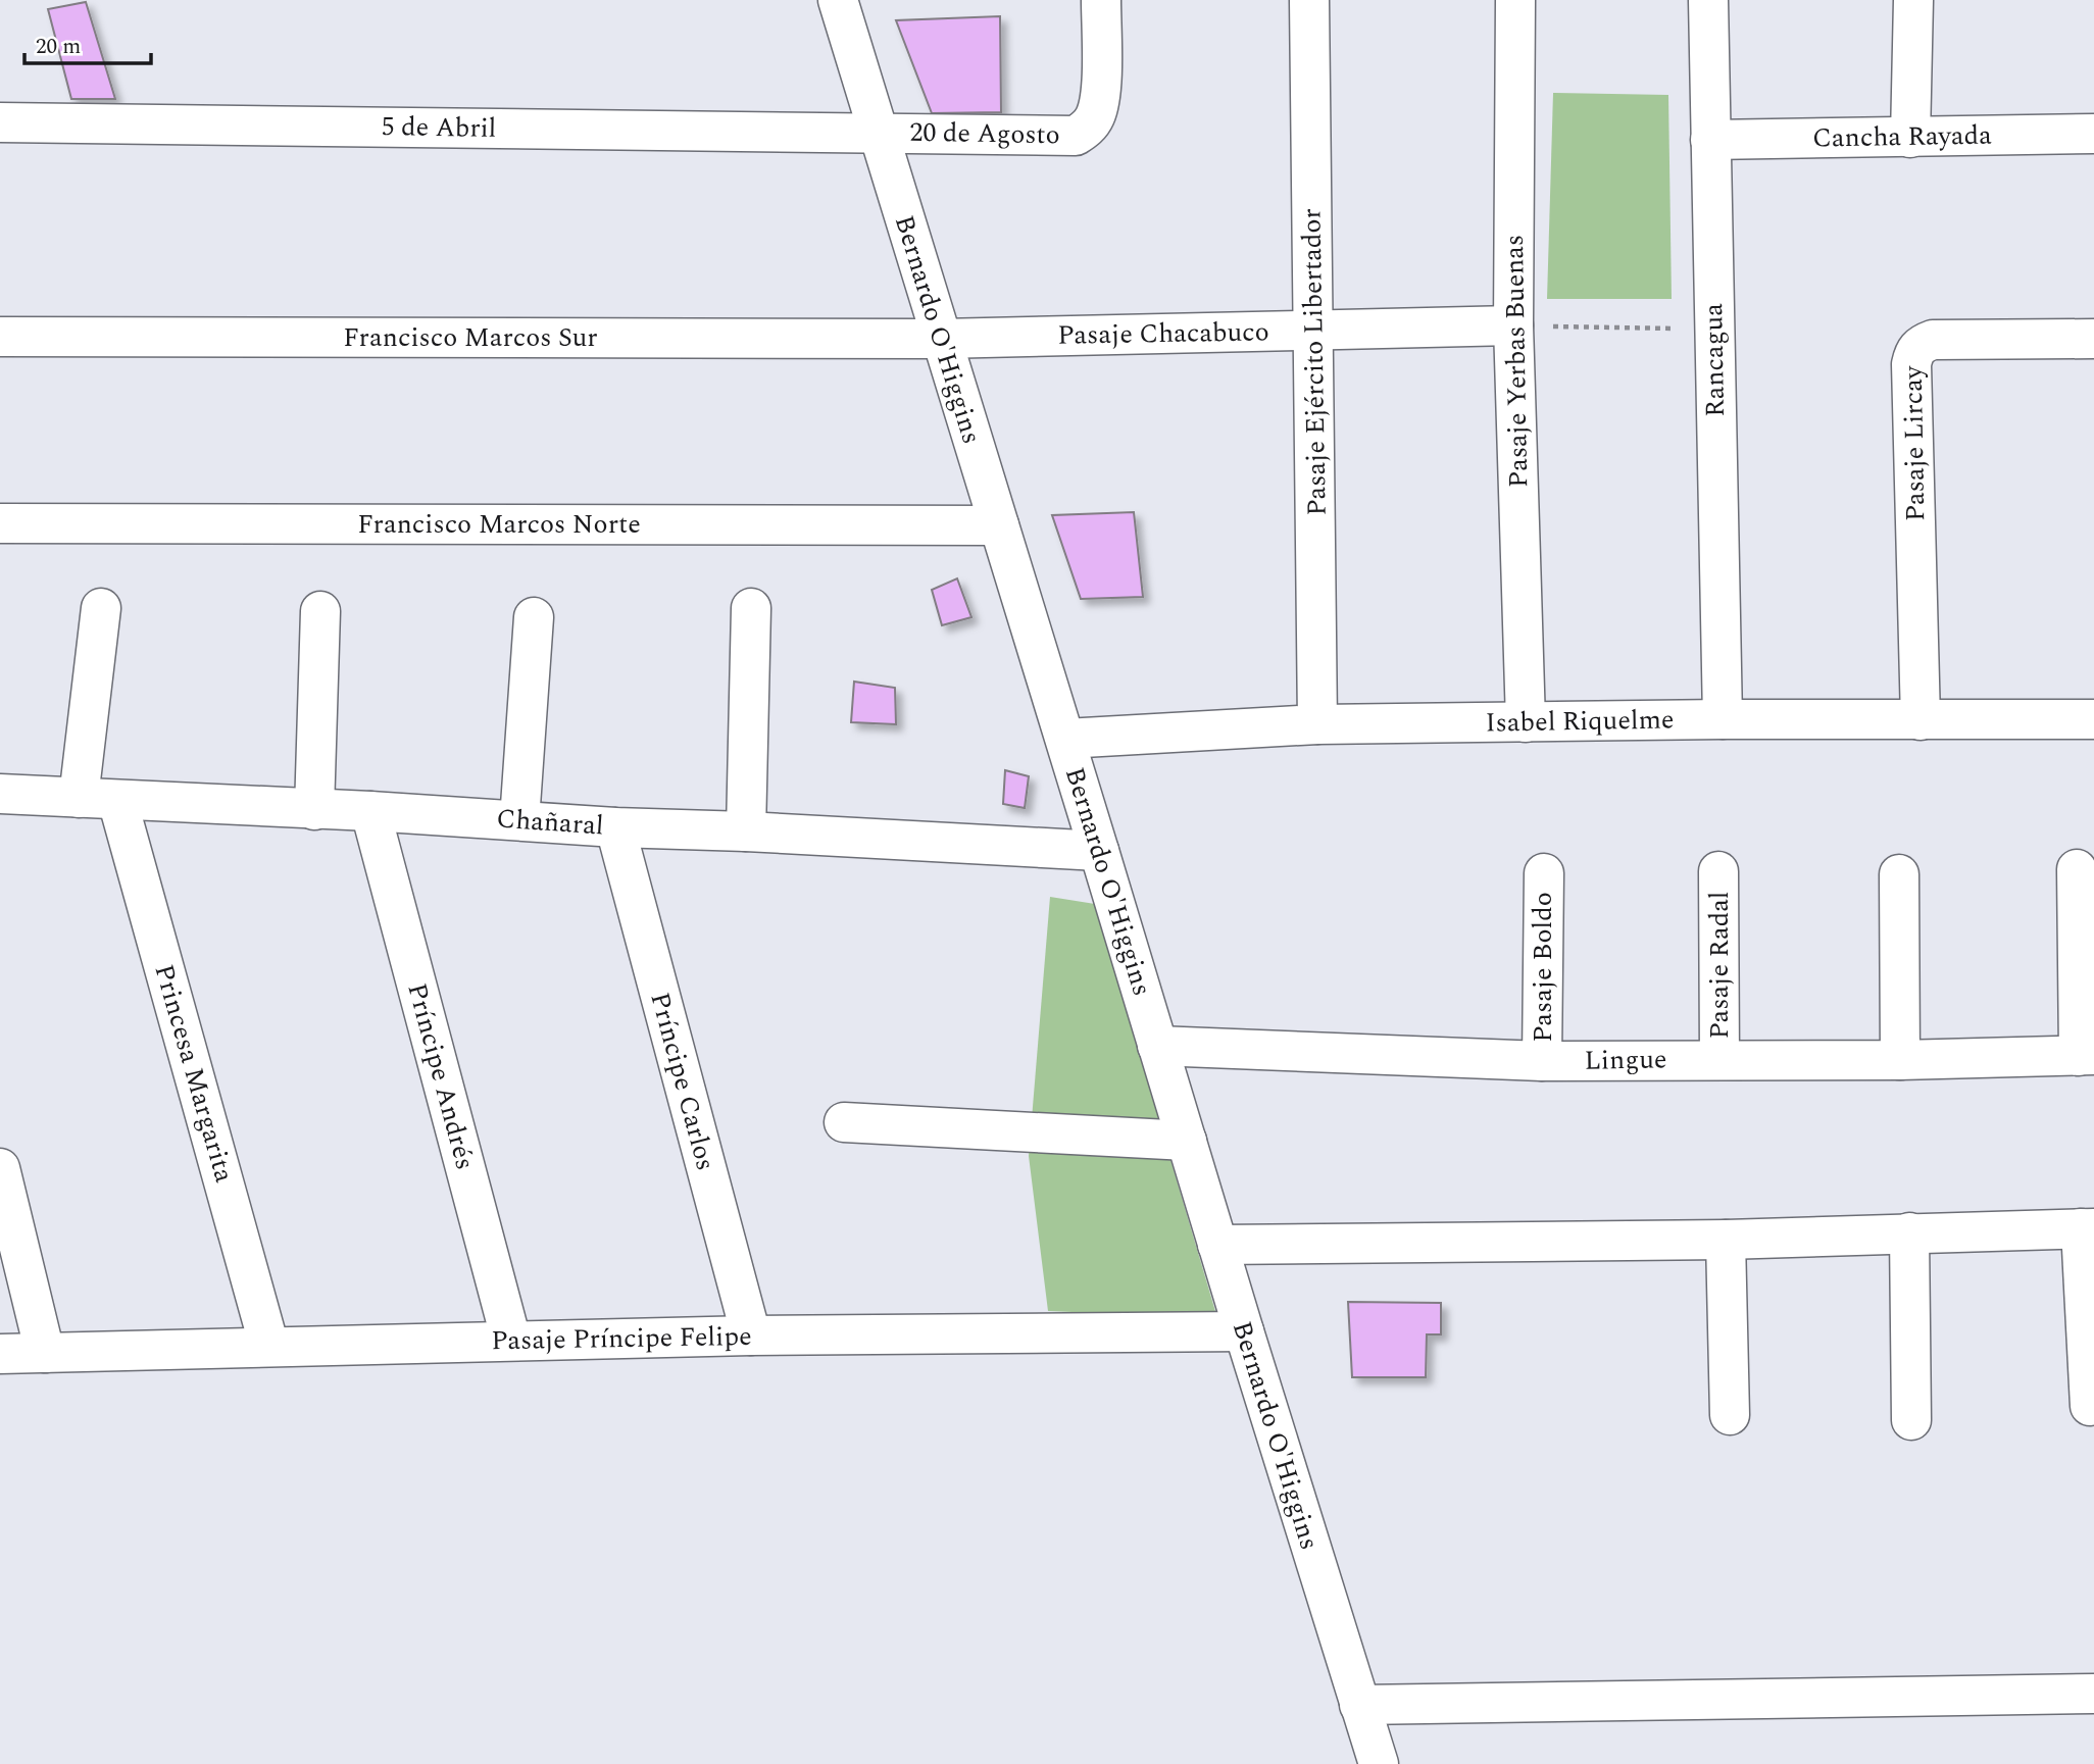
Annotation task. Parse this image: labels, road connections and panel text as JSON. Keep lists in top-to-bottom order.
{
  "streets": {
    "street": [
      "5 de Abril",
      "20 de Agosto",
      "Cancha Rayada",
      "Bernardo O'Higgins",
      "Pasaje Chacabuco",
      "Francisco Marcos Sur",
      "Rancagua",
      "Pasaje Yerbas Buenas",
      "Pasaje Ejército Libertador",
      "Pasaje Lircay",
      "Francisco Marcos Norte",
      "Isabel Riquelme",
      "Chañaral",
      "Pasaje Radal",
      "Pasaje Boldo",
      "Lingue",
      "Princesa Margarita",
      "Príncipe Andrés",
      "Príncipe Carlos",
      "Pasaje Príncipe Felipe"
    ]
  },
  "crossings": [
    ["5 de Abril", "20 de Agosto"],
    ["5 de Abril", "Bernardo O'Higgins"],
    ["20 de Agosto", "Bernardo O'Higgins"],
    ["Cancha Rayada", "Rancagua"],
    ["Bernardo O'Higgins", "Pasaje Chacabuco"],
    ["Bernardo O'Higgins", "Francisco Marcos Sur"],
    ["Bernardo O'Higgins", "Francisco Marcos Norte"],
    ["Bernardo O'Higgins", "Isabel Riquelme"],
    ["Bernardo O'Higgins", "Chañaral"],
    ["Bernardo O'Higgins", "Lingue"],
    ["Bernardo O'Higgins", "Pasaje Príncipe Felipe"],
    ["Pasaje Chacabuco", "Francisco Marcos Sur"],
    ["Pasaje Chacabuco", "Pasaje Yerbas Buenas"],
    ["Pasaje Chacabuco", "Pasaje Ejército Libertador"],
    ["Rancagua", "Isabel Riquelme"],
    ["Pasaje Yerbas Buenas", "Isabel Riquelme"],
    ["Pasaje Ejército Libertador", "Isabel Riquelme"],
    ["Pasaje Lircay", "Isabel Riquelme"],
    ["Chañaral", "Princesa Margarita"],
    ["Chañaral", "Príncipe Andrés"],
    ["Chañaral", "Príncipe Carlos"],
    ["Pasaje Radal", "Lingue"],
    ["Pasaje Boldo", "Lingue"],
    ["Princesa Margarita", "Pasaje Príncipe Felipe"],
    ["Príncipe Andrés", "Pasaje Príncipe Felipe"],
    ["Príncipe Carlos", "Pasaje Príncipe Felipe"]
  ],
  "scale_bar": "20 m"
}
